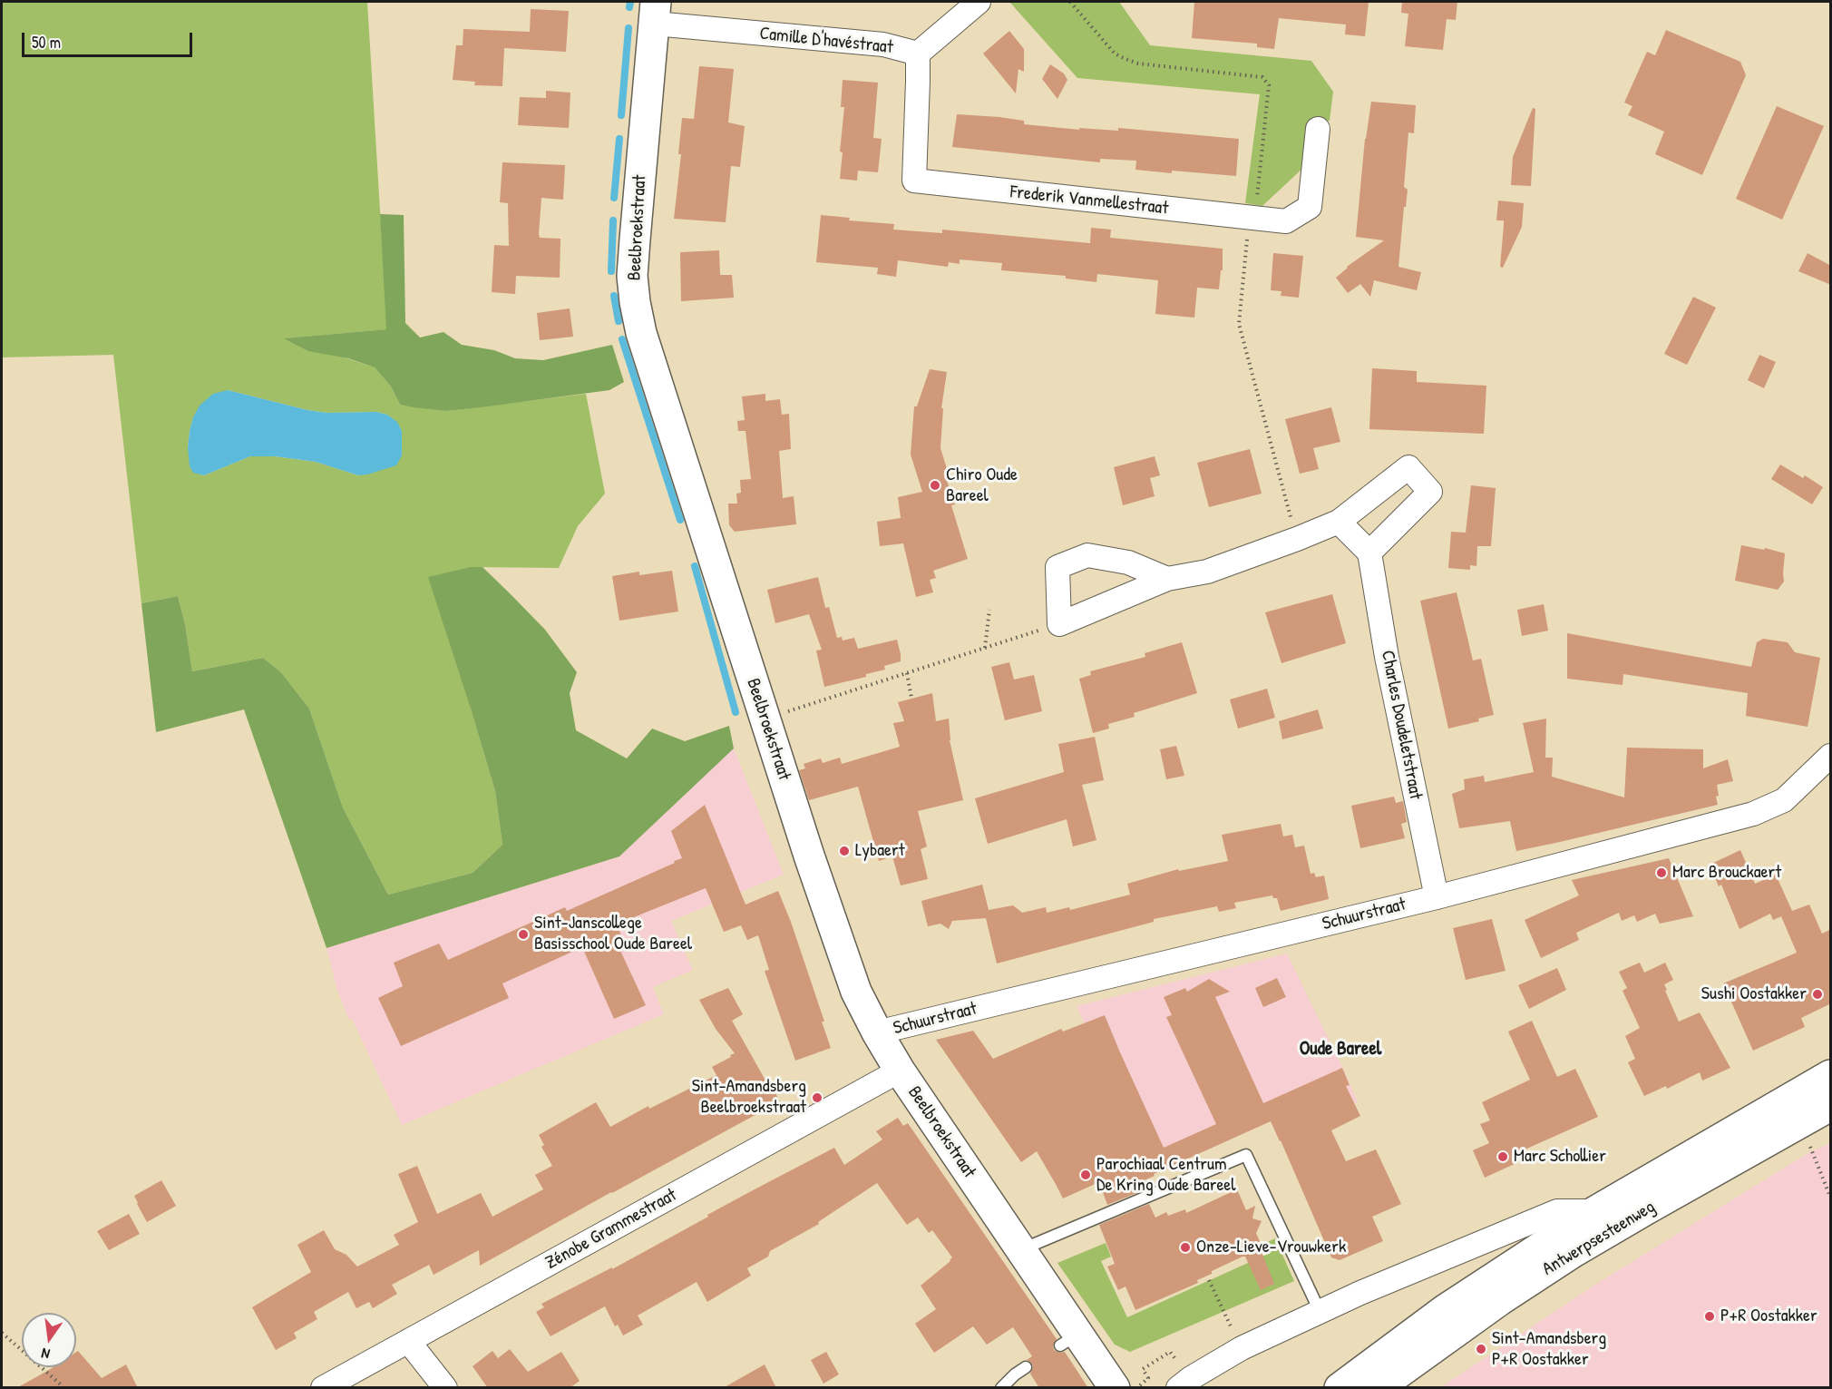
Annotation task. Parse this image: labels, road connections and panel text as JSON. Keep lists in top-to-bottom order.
{
  "streets": {
    "street": [
      "Camille D'havéstraat",
      "Frederik Vanmellestraat",
      "Beelbroekstraat",
      "Charles Doudeletstraat",
      "Schuurstraat",
      "Zénobe Grammestraat",
      "Antwerpsesteenweg"
    ]
  },
  "crossings": [
    ["Camille D'havéstraat", "Frederik Vanmellestraat"],
    ["Camille D'havéstraat", "Beelbroekstraat"],
    ["Beelbroekstraat", "Schuurstraat"],
    ["Beelbroekstraat", "Zénobe Grammestraat"],
    ["Charles Doudeletstraat", "Schuurstraat"]
  ],
  "districts": ["Oude Bareel"],
  "places": [
    "Chiro Oude Bareel",
    "Lybaert",
    "Marc Brouckaert",
    "Sint-Janscollege Basisschool Oude Bareel",
    "Sushi Oostakker",
    "Sint-Amandsberg Beelbroekstraat",
    "Marc Schollier",
    "Parochiaal Centrum De Kring Oude Bareel",
    "Onze-Lieve-Vrouwkerk",
    "P+R Oostakker",
    "Sint-Amandsberg P+R Oostakker"
  ],
  "scale_bar": "50 m",
  "north": "bottom"
}
